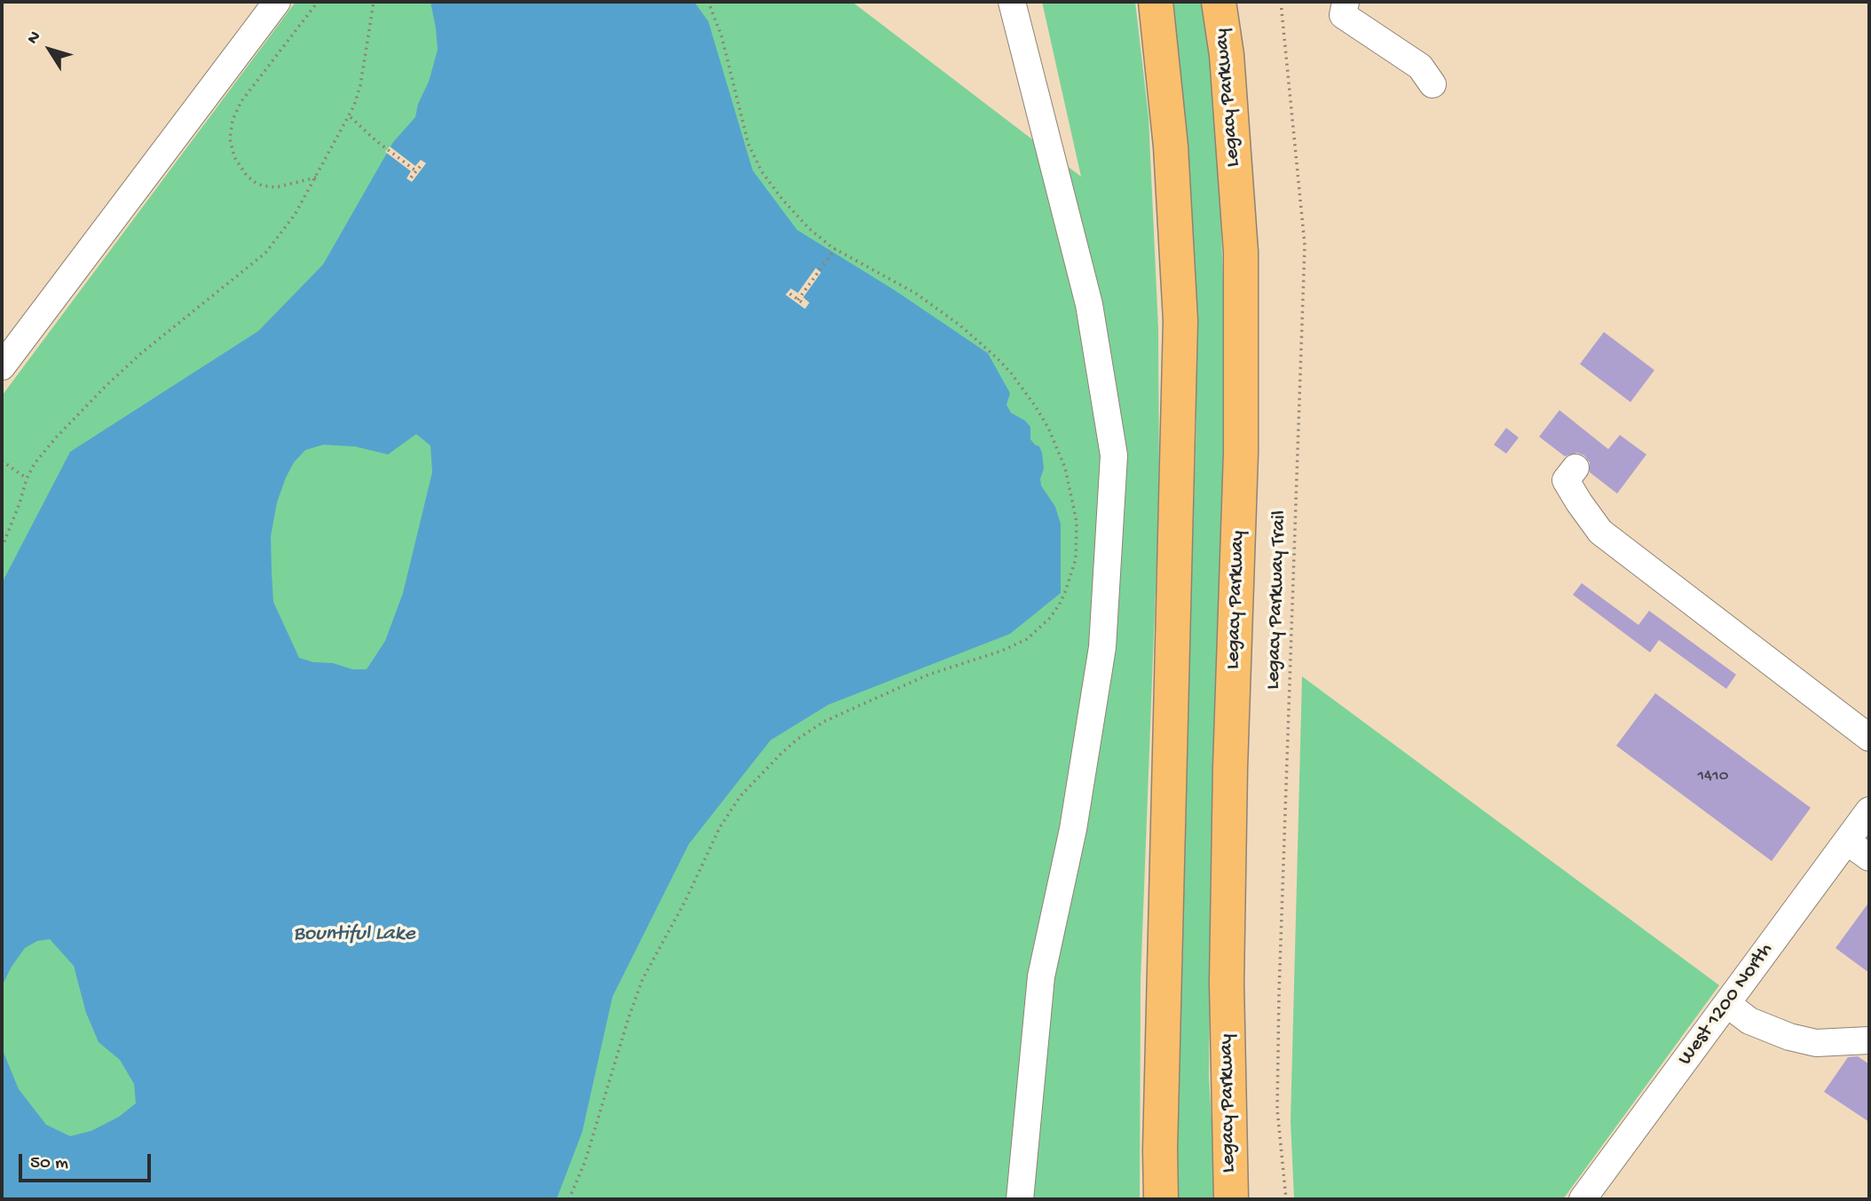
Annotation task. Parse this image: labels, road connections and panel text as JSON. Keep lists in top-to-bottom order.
{
  "streets": {
    "highway": ["Legacy Parkway"],
    "street": ["West 1200 North"],
    "path": ["Legacy Parkway Trail"]
  },
  "water": ["Bountiful Lake"],
  "house_numbers": ["1410"],
  "scale_bar": "50 m",
  "north": "top left"
}
